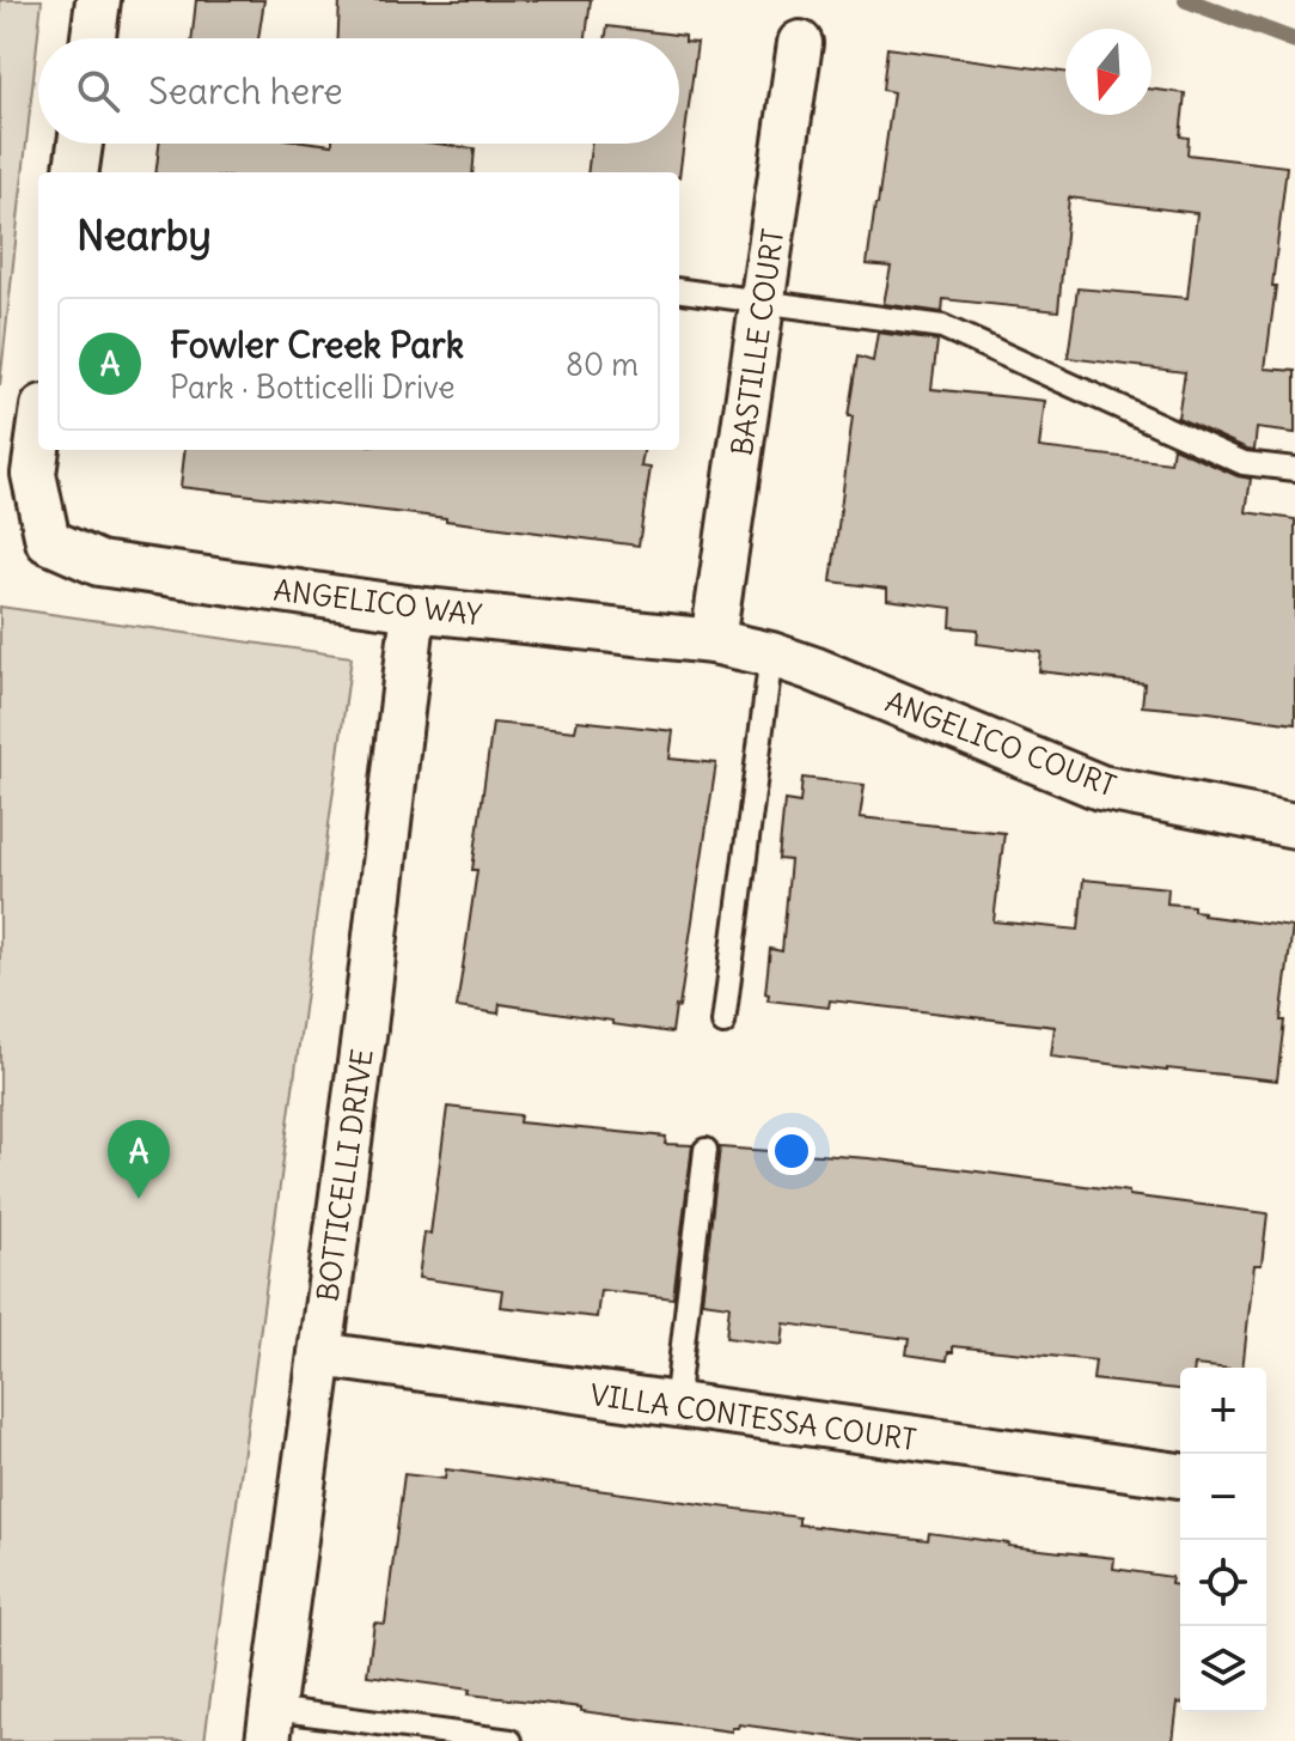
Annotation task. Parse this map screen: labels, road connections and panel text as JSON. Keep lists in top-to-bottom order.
{
  "streets": {
    "street": [
      "BASTILLE COURT",
      "ANGELICO WAY",
      "ANGELICO COURT",
      "BOTTICELLI DRIVE",
      "VILLA CONTESSA COURT"
    ]
  },
  "crossings": [
    ["BASTILLE COURT", "ANGELICO WAY"],
    ["BASTILLE COURT", "ANGELICO COURT"],
    ["ANGELICO WAY", "ANGELICO COURT"],
    ["ANGELICO WAY", "BOTTICELLI DRIVE"],
    ["BOTTICELLI DRIVE", "VILLA CONTESSA COURT"]
  ],
  "north": "bottom",
  "page": {
    "search": "Search here",
    "heading": "Nearby",
    "list": [
      {
        "mark": "A",
        "name": "Fowler Creek Park",
        "note": "Park · Botticelli Drive",
        "value": "80 m"
      }
    ],
    "pins": "A",
    "map_buttons": ["+", "−"]
  }
}
